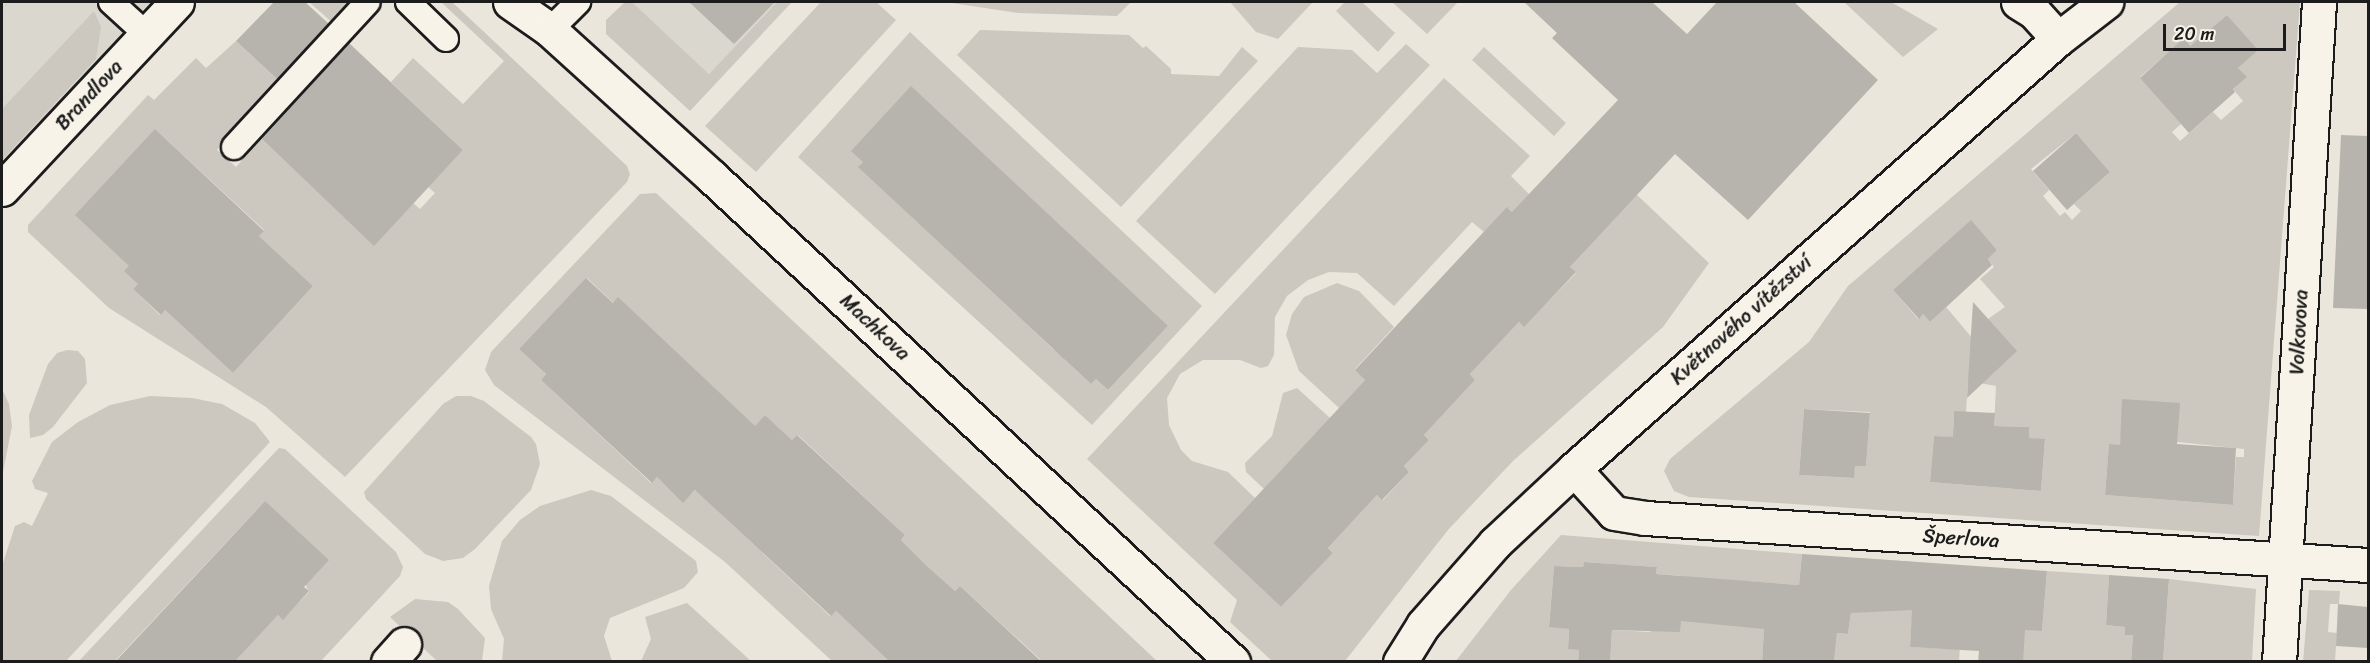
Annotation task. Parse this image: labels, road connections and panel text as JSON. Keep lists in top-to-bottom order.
{
  "streets": {
    "street": [
      "Brandlova",
      "Květnového vítězství",
      "Machkova",
      "Volkovova",
      "Šperlova"
    ]
  },
  "crossings": [
    ["Květnového vítězství", "Šperlova"],
    ["Volkovova", "Šperlova"]
  ],
  "scale_bar": "20 m"
}
